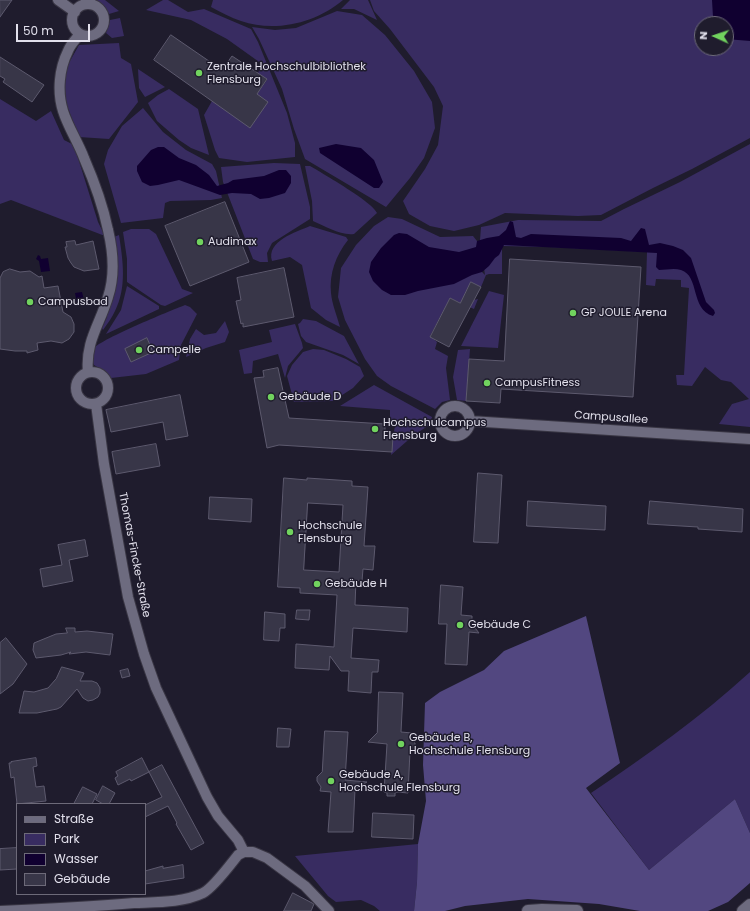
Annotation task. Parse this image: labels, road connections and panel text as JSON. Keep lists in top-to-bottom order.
{
  "streets": {
    "street": ["Campusallee", "Thomas-Fincke-Straße"]
  },
  "places": [
    "Zentrale Hochschulbibliothek Flensburg",
    "Audimax",
    "Campusbad",
    "GP JOULE Arena",
    "Campelle",
    "CampusFitness",
    "Gebäude D",
    "Hochschulcampus Flensburg",
    "Hochschule Flensburg",
    "Gebäude H",
    "Gebäude C",
    "Gebäude B, Hochschule Flensburg",
    "Gebäude A, Hochschule Flensburg"
  ],
  "legend": [
    "Straße",
    "Park",
    "Wasser",
    "Gebäude"
  ],
  "scale_bar": "50 m",
  "north": "left"
}
